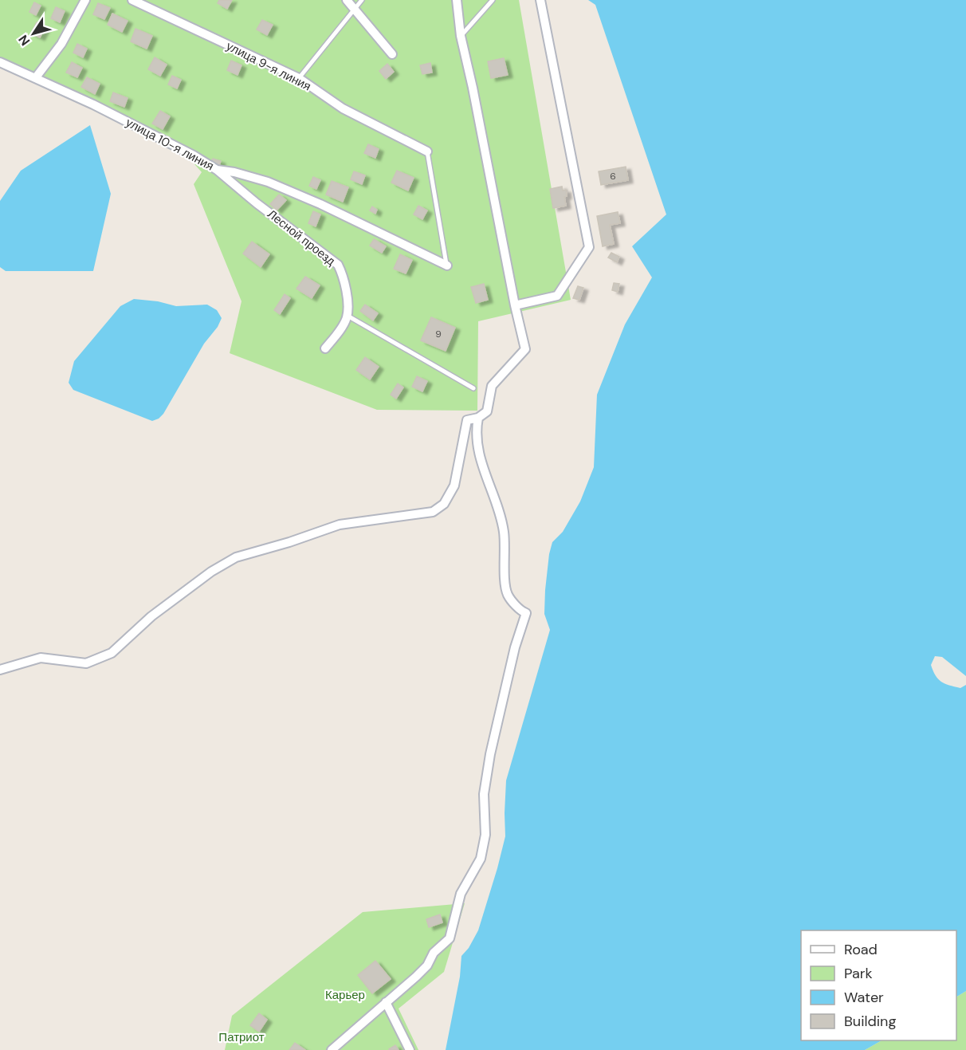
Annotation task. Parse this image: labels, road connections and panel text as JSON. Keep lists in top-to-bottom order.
{
  "streets": {
    "street": ["улица 9-я линия", "улица 10-я линия", "Лесной проезд"]
  },
  "crossings": [
    ["улица 10-я линия", "Лесной проезд"]
  ],
  "parks": ["Карьер", "Патриот"],
  "house_numbers": ["6", "9"],
  "legend": [
    "Road",
    "Park",
    "Water",
    "Building"
  ],
  "north": "bottom left"
}
